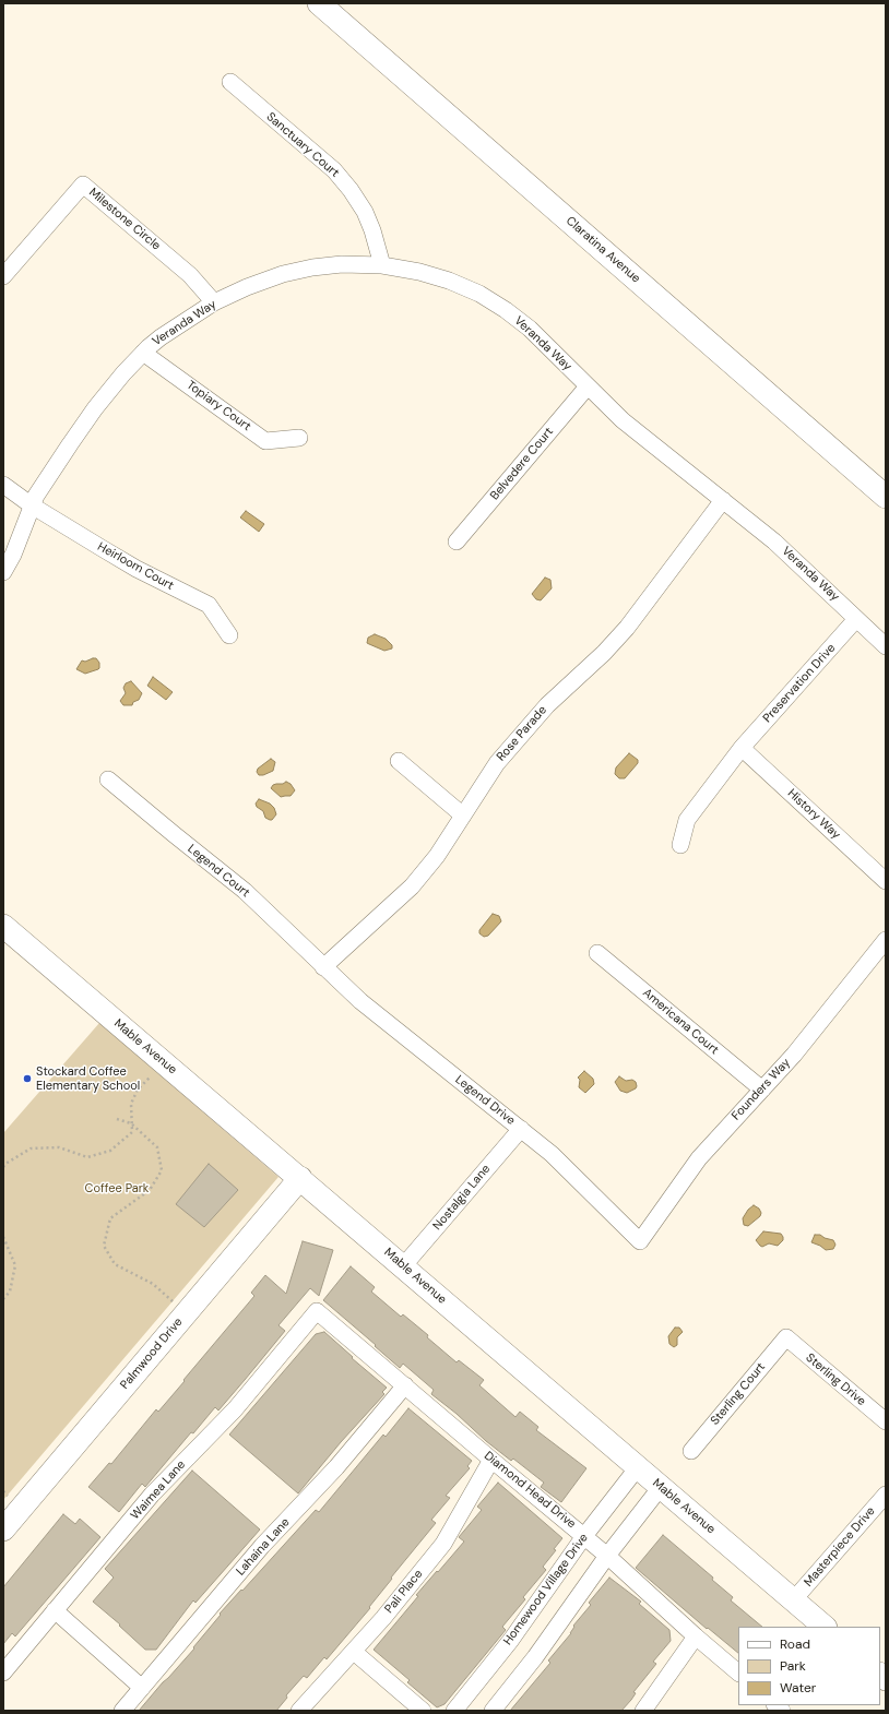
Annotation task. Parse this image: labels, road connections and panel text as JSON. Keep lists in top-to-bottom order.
{
  "streets": {
    "street": [
      "Sanctuary Court",
      "Milestone Circle",
      "Claratina Avenue",
      "Veranda Way",
      "Topiary Court",
      "Belvedere Court",
      "Heirloom Court",
      "Preservation Drive",
      "Rose Parade",
      "History Way",
      "Legend Court",
      "Americana Court",
      "Mable Avenue",
      "Founders Way",
      "Legend Drive",
      "Nostalgia Lane",
      "Palmwood Drive",
      "Sterling Drive",
      "Sterling Court",
      "Waimea Lane",
      "Diamond Head Drive",
      "Lahaina Lane",
      "Masterpiece Drive",
      "Homewood Village Drive",
      "Pali Place"
    ]
  },
  "crossings": [
    ["Sanctuary Court", "Veranda Way"],
    ["Milestone Circle", "Veranda Way"],
    ["Veranda Way", "Topiary Court"],
    ["Veranda Way", "Belvedere Court"],
    ["Veranda Way", "Heirloom Court"],
    ["Veranda Way", "Preservation Drive"],
    ["Veranda Way", "Rose Parade"],
    ["Preservation Drive", "History Way"],
    ["Rose Parade", "Legend Court"],
    ["Rose Parade", "Legend Drive"],
    ["Legend Court", "Legend Drive"],
    ["Americana Court", "Founders Way"],
    ["Mable Avenue", "Nostalgia Lane"],
    ["Mable Avenue", "Palmwood Drive"],
    ["Mable Avenue", "Masterpiece Drive"],
    ["Mable Avenue", "Homewood Village Drive"],
    ["Founders Way", "Legend Drive"],
    ["Legend Drive", "Nostalgia Lane"],
    ["Sterling Drive", "Sterling Court"],
    ["Waimea Lane", "Diamond Head Drive"],
    ["Diamond Head Drive", "Lahaina Lane"],
    ["Diamond Head Drive", "Homewood Village Drive"],
    ["Diamond Head Drive", "Pali Place"]
  ],
  "parks": ["Coffee Park"],
  "places": ["Stockard Coffee Elementary School"],
  "legend": ["Road", "Park", "Water"]
}
